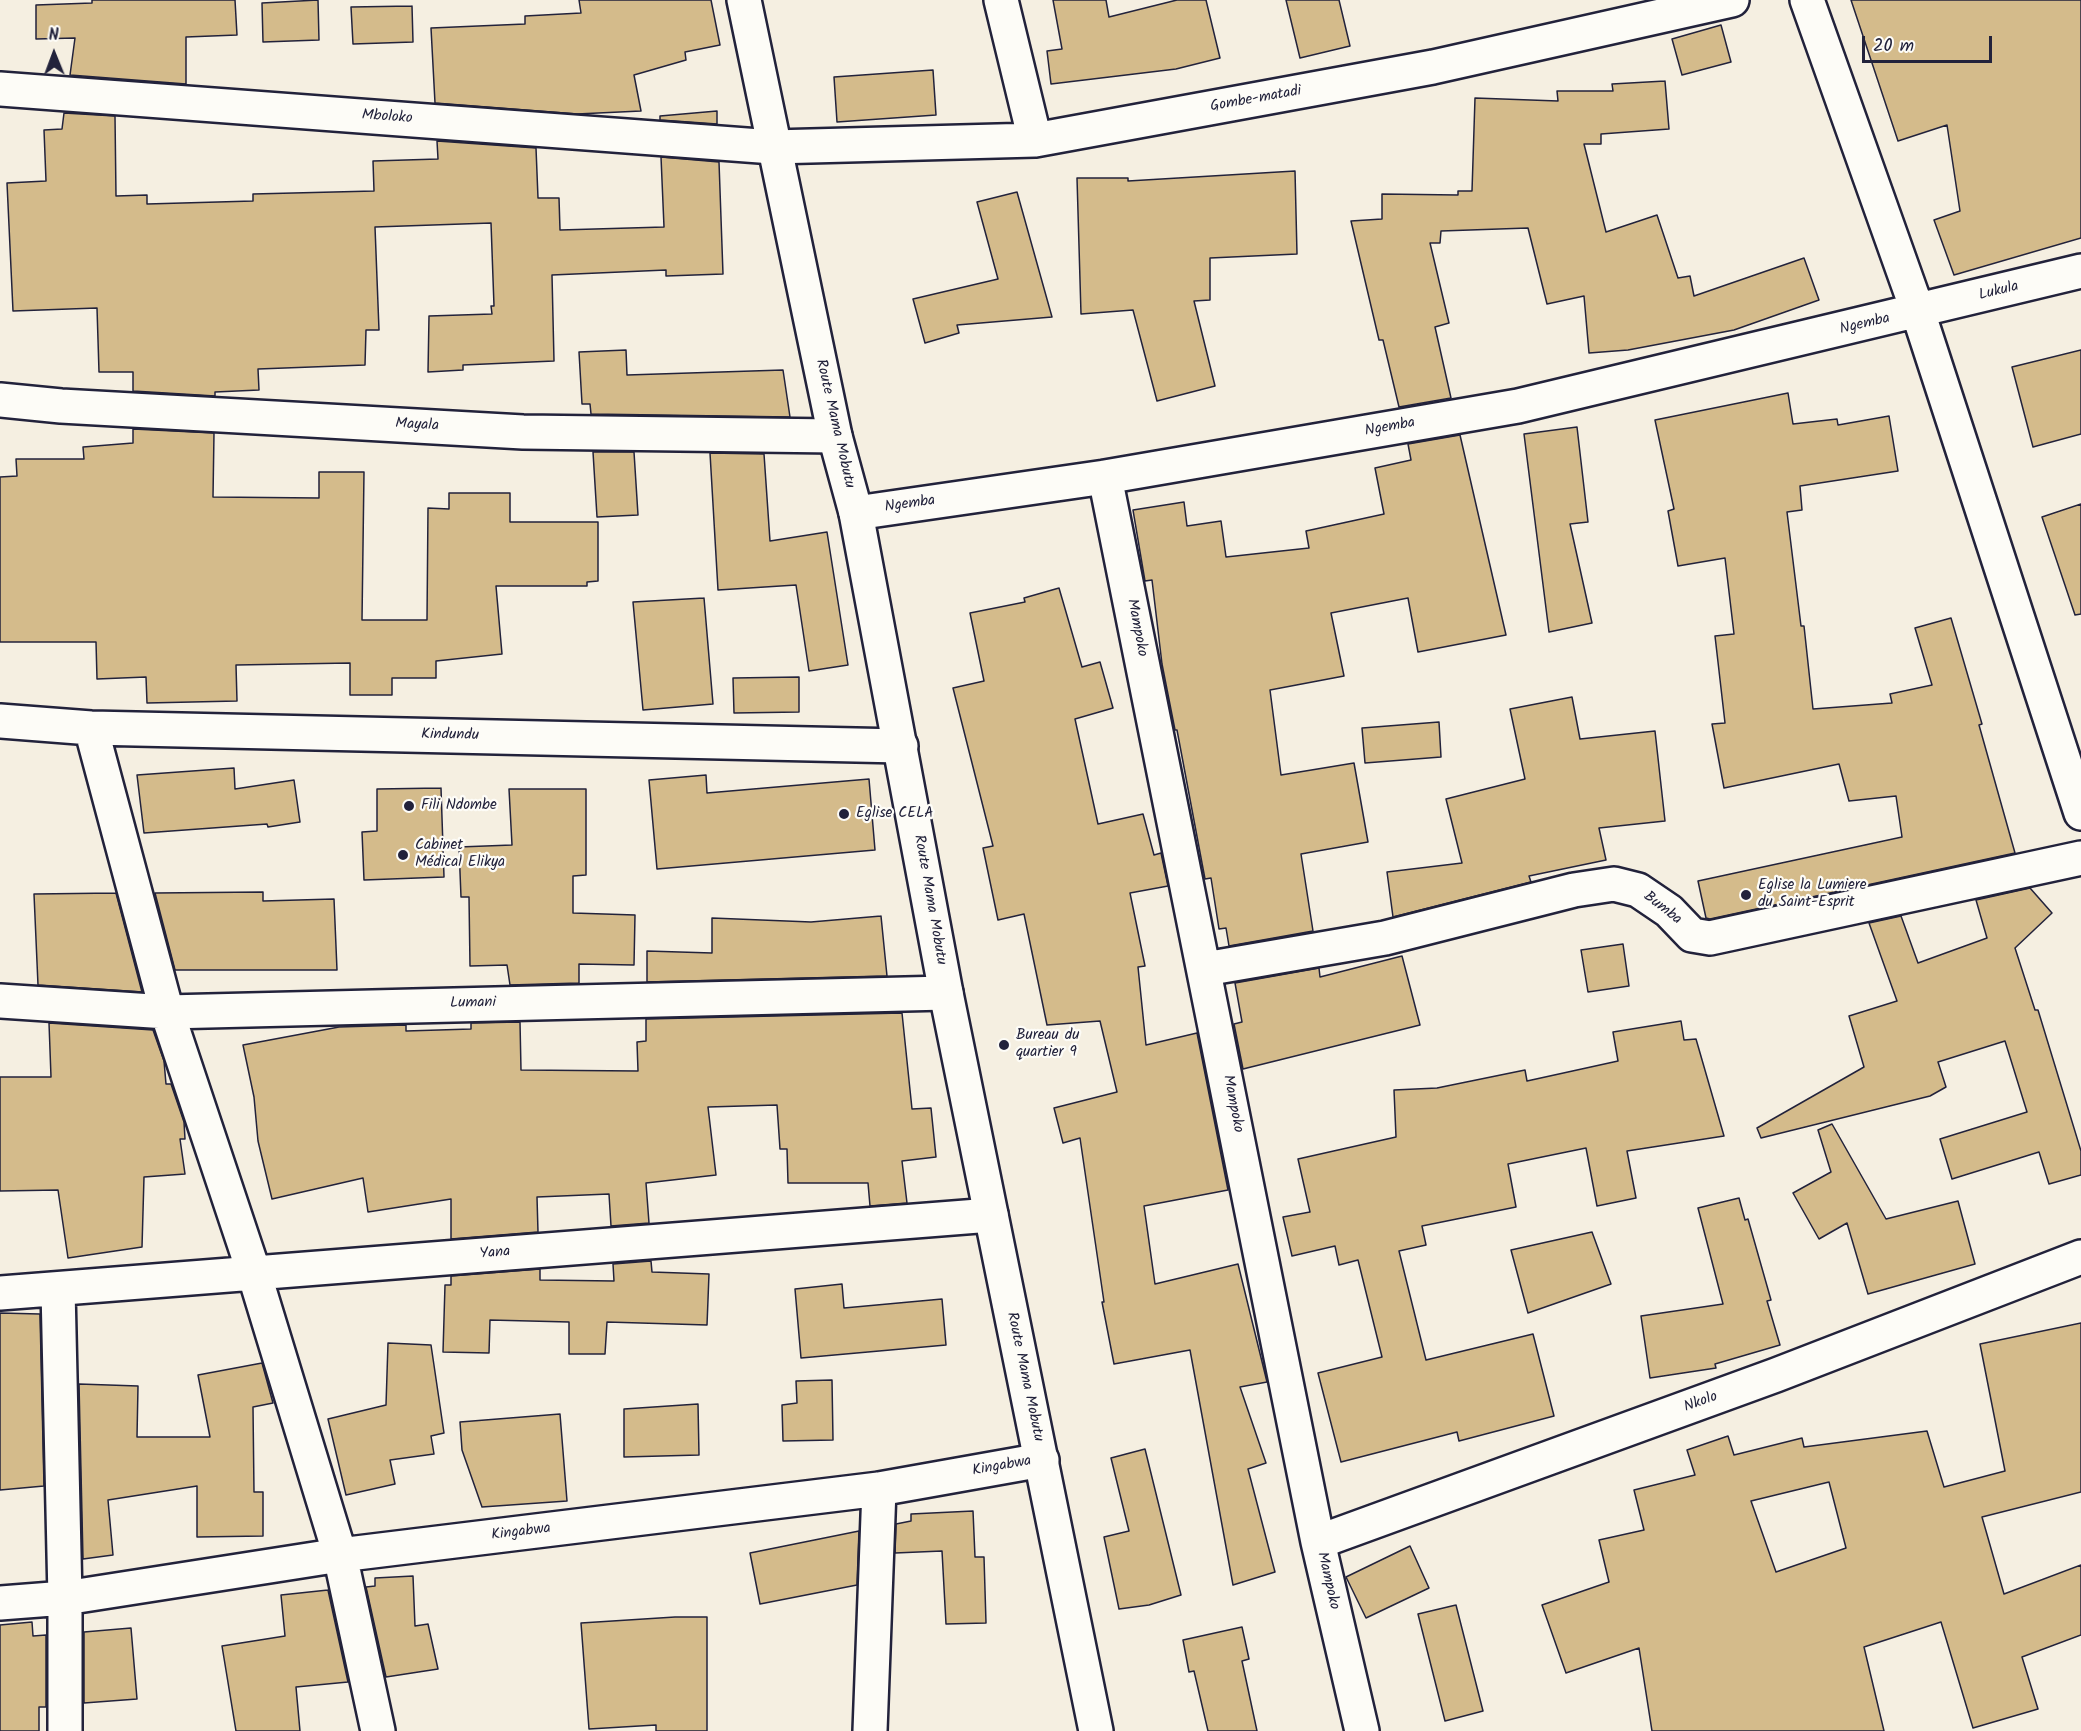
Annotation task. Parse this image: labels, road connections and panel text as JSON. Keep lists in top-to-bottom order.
{
  "streets": {
    "street": [
      "Gombe-matadi",
      "Mboloko",
      "Lukula",
      "Ngemba",
      "Route Mama Mobutu",
      "Mayala",
      "Mampoko",
      "Kindundu",
      "Bumba",
      "Lumani",
      "Yana",
      "Nkolo",
      "Kingabwa"
    ]
  },
  "crossings": [
    ["Gombe-matadi", "Mboloko"],
    ["Gombe-matadi", "Route Mama Mobutu"],
    ["Mboloko", "Route Mama Mobutu"],
    ["Lukula", "Ngemba"],
    ["Ngemba", "Route Mama Mobutu"],
    ["Ngemba", "Mampoko"],
    ["Route Mama Mobutu", "Mayala"],
    ["Route Mama Mobutu", "Kindundu"],
    ["Route Mama Mobutu", "Lumani"],
    ["Route Mama Mobutu", "Yana"],
    ["Route Mama Mobutu", "Kingabwa"],
    ["Mampoko", "Bumba"],
    ["Mampoko", "Nkolo"]
  ],
  "places": [
    "Fili Ndombe",
    "Eglise CELA",
    "Cabinet Médical Elikya",
    "Eglise la Lumiere du Saint-Esprit",
    "Bureau du quartier 9"
  ],
  "scale_bar": "20 m",
  "north": "top"
}
